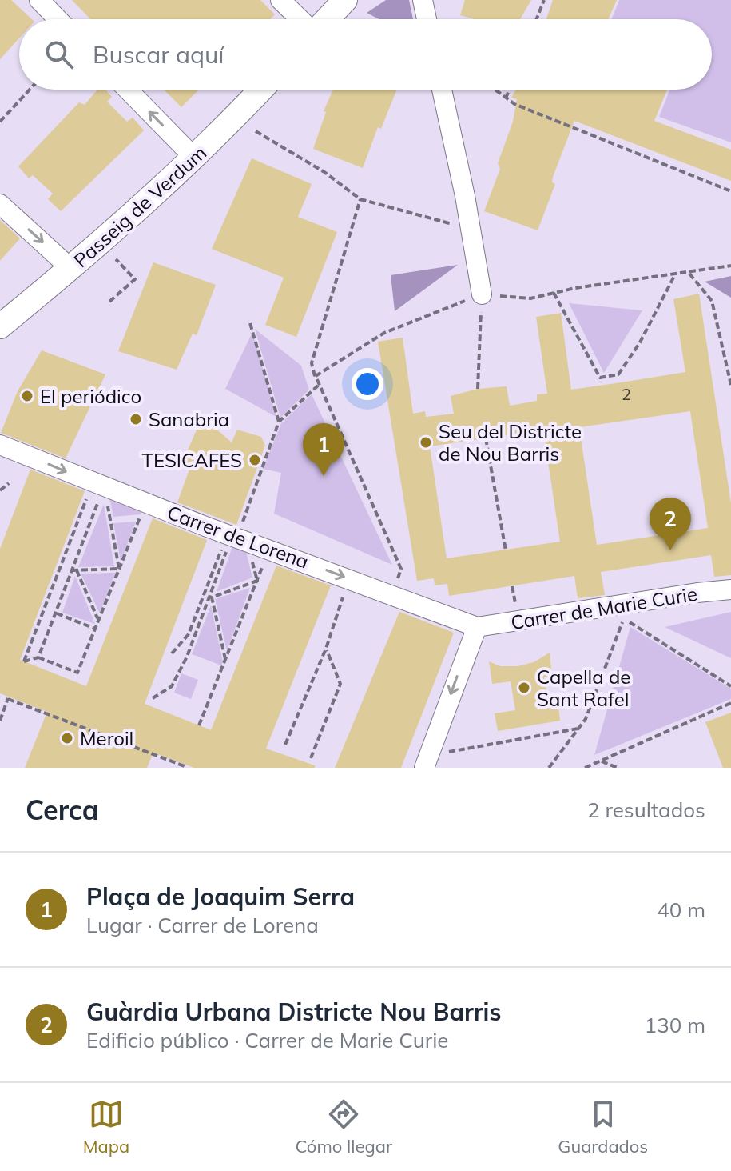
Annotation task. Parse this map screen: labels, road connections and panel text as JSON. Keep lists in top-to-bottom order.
{
  "streets": {
    "main road": ["Passeig de Verdum"],
    "street": ["Carrer de Lorena", "Carrer de Marie Curie"]
  },
  "crossings": [
    ["Carrer de Lorena", "Carrer de Marie Curie"]
  ],
  "one_way": ["Carrer de Lorena"],
  "places": [
    "El periódico",
    "Sanabria",
    "Seu del Districte de Nou Barris",
    "TESICAFES",
    "Capella de Sant Rafel",
    "Meroil"
  ],
  "house_numbers": ["2"],
  "page": {
    "search": "Buscar aquí",
    "pins": ["1", "2"],
    "heading": ["Cerca", "2 resultados"],
    "list": [
      {
        "mark": "1",
        "name": "Plaça de Joaquim Serra",
        "note": "Lugar · Carrer de Lorena",
        "value": "40 m"
      },
      {
        "mark": "2",
        "name": "Guàrdia Urbana Districte Nou Barris",
        "note": "Edificio público · Carrer de Marie Curie",
        "value": "130 m"
      }
    ],
    "nav": ["Mapa", "Cómo llegar", "Guardados"]
  }
}
